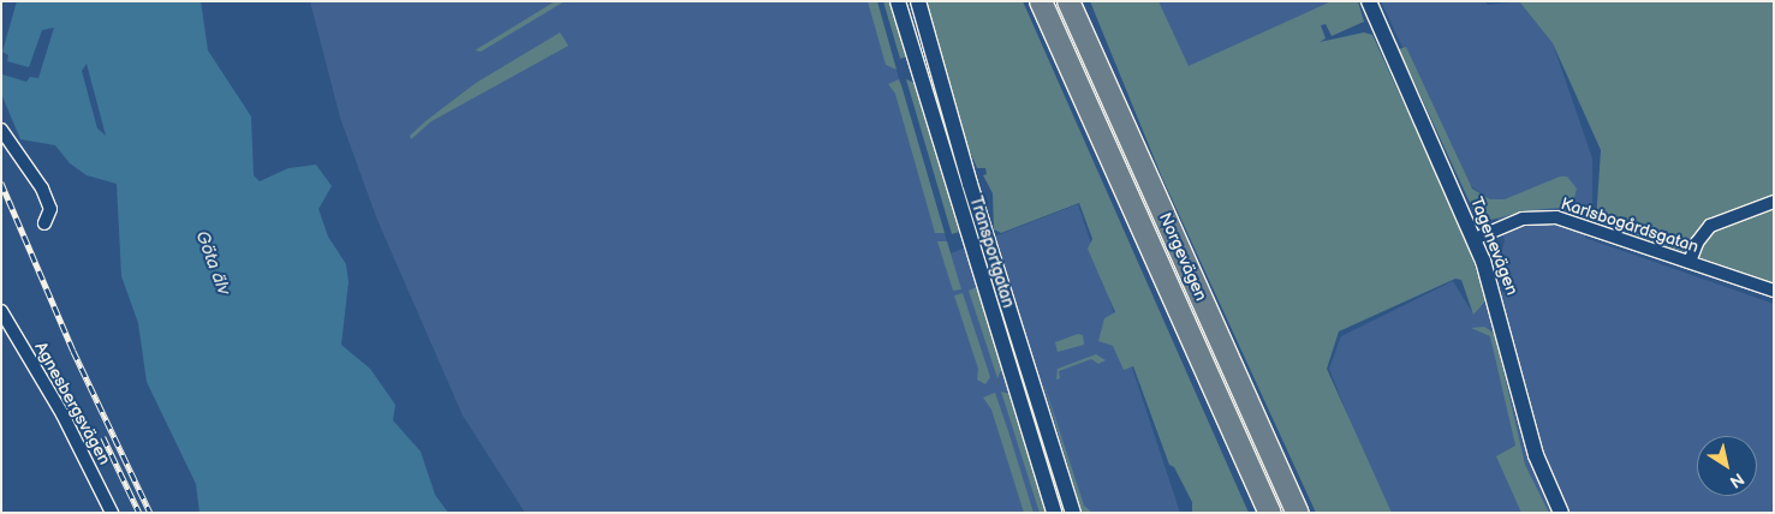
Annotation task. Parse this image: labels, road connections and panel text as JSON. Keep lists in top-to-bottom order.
{
  "streets": {
    "highway": ["Norgevägen"],
    "street": [
      "Karlsbogårdsgatan",
      "Tagenevägen",
      "Transportgatan",
      "Agnesbergsvägen"
    ]
  },
  "crossings": [
    ["Karlsbogårdsgatan", "Tagenevägen"]
  ],
  "water": ["Göta älv"],
  "north": "bottom right"
}
